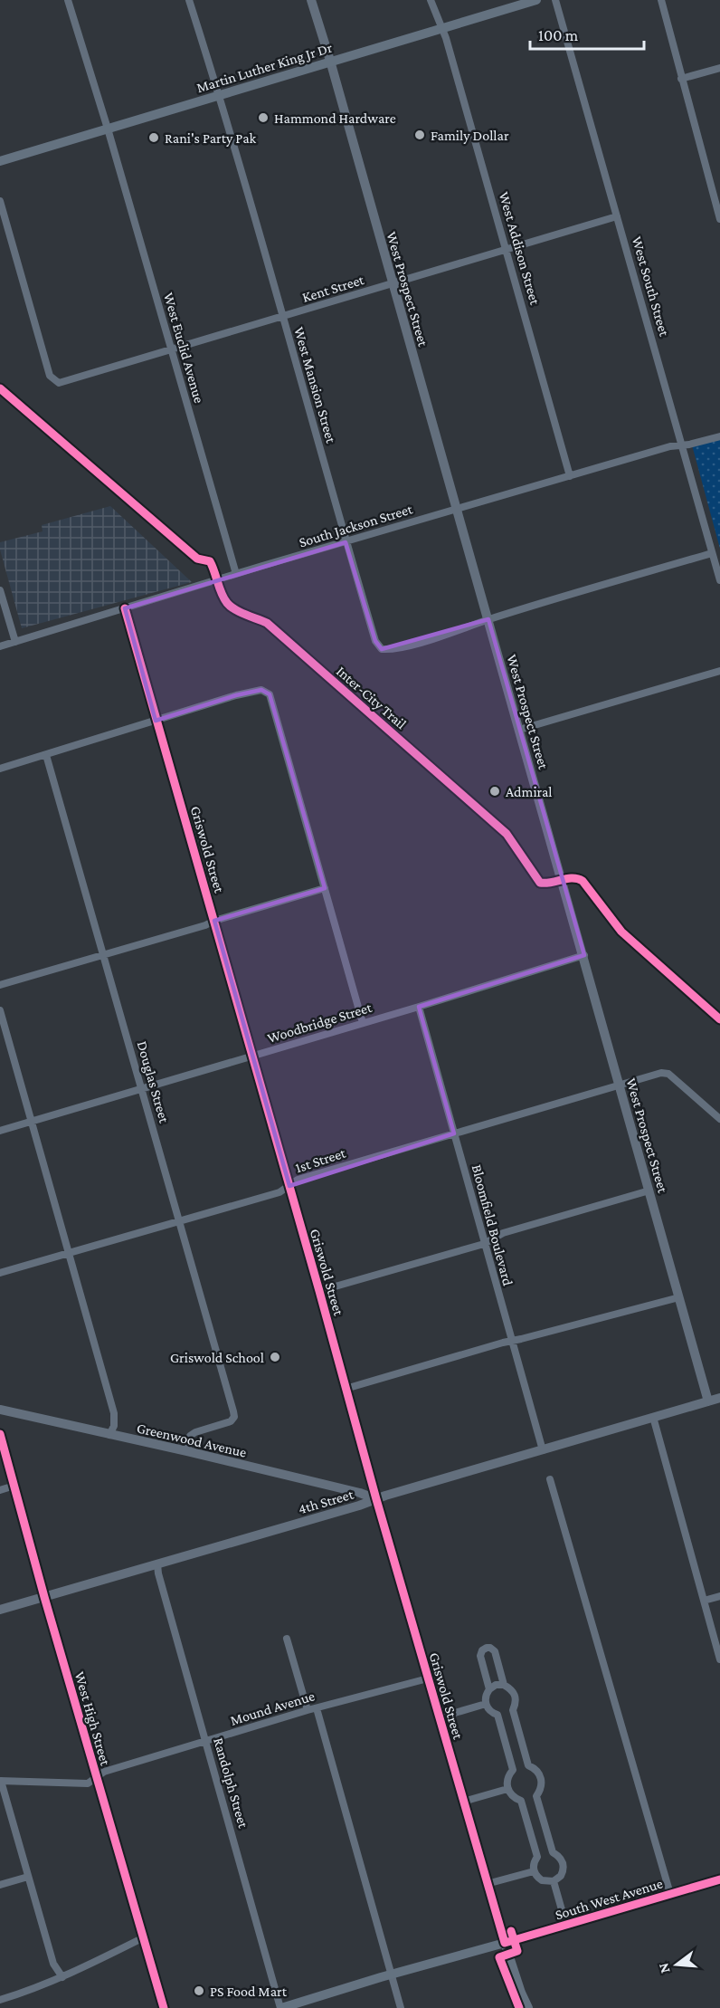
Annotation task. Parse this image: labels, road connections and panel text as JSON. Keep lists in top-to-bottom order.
{
  "streets": {
    "main road": ["Martin Luther King Jr Dr", "South West Avenue"],
    "street": [
      "West Addison Street",
      "West South Street",
      "Kent Street",
      "West Prospect Street",
      "West Euclid Avenue",
      "West Mansion Street",
      "South Jackson Street",
      "Griswold Street",
      "Woodbridge Street",
      "Douglas Street",
      "1st Street",
      "Bloomfield Boulevard",
      "Greenwood Avenue",
      "4th Street",
      "Mound Avenue",
      "West High Street",
      "Randolph Street"
    ],
    "cycle path": ["Inter-City Trail"]
  },
  "crossings": [
    ["Martin Luther King Jr Dr", "West Addison Street"],
    ["Martin Luther King Jr Dr", "West Prospect Street"],
    ["Martin Luther King Jr Dr", "West Euclid Avenue"],
    ["Martin Luther King Jr Dr", "West Mansion Street"],
    ["West Addison Street", "Kent Street"],
    ["West Addison Street", "South Jackson Street"],
    ["West South Street", "Kent Street"],
    ["West South Street", "South Jackson Street"],
    ["Kent Street", "West Prospect Street"],
    ["Kent Street", "West Euclid Avenue"],
    ["Kent Street", "West Mansion Street"],
    ["West Prospect Street", "West Mansion Street"],
    ["West Prospect Street", "South Jackson Street"],
    ["West Prospect Street", "Woodbridge Street"],
    ["West Prospect Street", "1st Street"],
    ["West Prospect Street", "4th Street"],
    ["West Euclid Avenue", "South Jackson Street"],
    ["West Mansion Street", "South Jackson Street"],
    ["South Jackson Street", "Griswold Street"],
    ["Griswold Street", "Woodbridge Street"],
    ["Griswold Street", "1st Street"],
    ["Griswold Street", "Greenwood Avenue"],
    ["Griswold Street", "4th Street"],
    ["Griswold Street", "Mound Avenue"],
    ["Griswold Street", "South West Avenue"],
    ["Woodbridge Street", "Douglas Street"],
    ["Woodbridge Street", "Bloomfield Boulevard"],
    ["Douglas Street", "1st Street"],
    ["Douglas Street", "Greenwood Avenue"],
    ["1st Street", "Bloomfield Boulevard"],
    ["Bloomfield Boulevard", "4th Street"],
    ["Greenwood Avenue", "4th Street"],
    ["4th Street", "West High Street"],
    ["4th Street", "Randolph Street"],
    ["Mound Avenue", "West High Street"],
    ["Mound Avenue", "Randolph Street"],
    ["Randolph Street", "South West Avenue"]
  ],
  "places": [
    "Hammond Hardware",
    "Family Dollar",
    "Rani's Party Pak",
    "Admiral",
    "Griswold School",
    "PS Food Mart"
  ],
  "scale_bar": "100 m",
  "north": "left"
}
